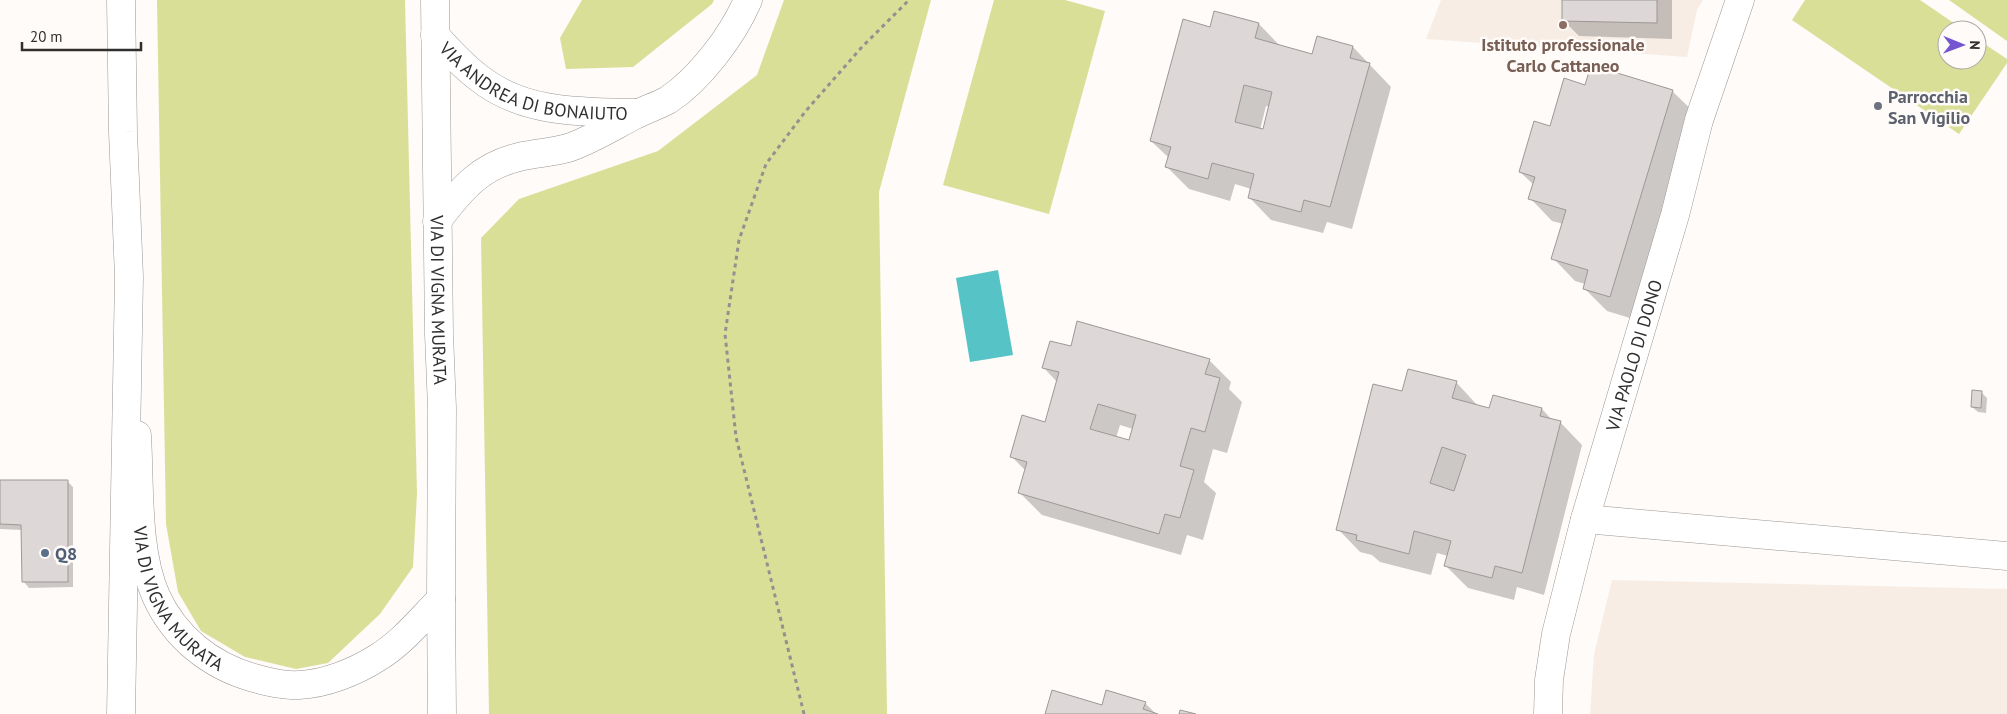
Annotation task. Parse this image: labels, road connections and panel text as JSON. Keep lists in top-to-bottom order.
{
  "streets": {
    "street": ["VIA ANDREA DI BONAIUTO", "VIA DI VIGNA MURATA", "VIA PAOLO DI DONO"]
  },
  "crossings": [
    ["VIA ANDREA DI BONAIUTO", "VIA DI VIGNA MURATA"]
  ],
  "places": ["Istituto professionale Carlo Cattaneo", "Parrocchia San Vigilio", "Q8"],
  "scale_bar": "20 m",
  "north": "right"
}
